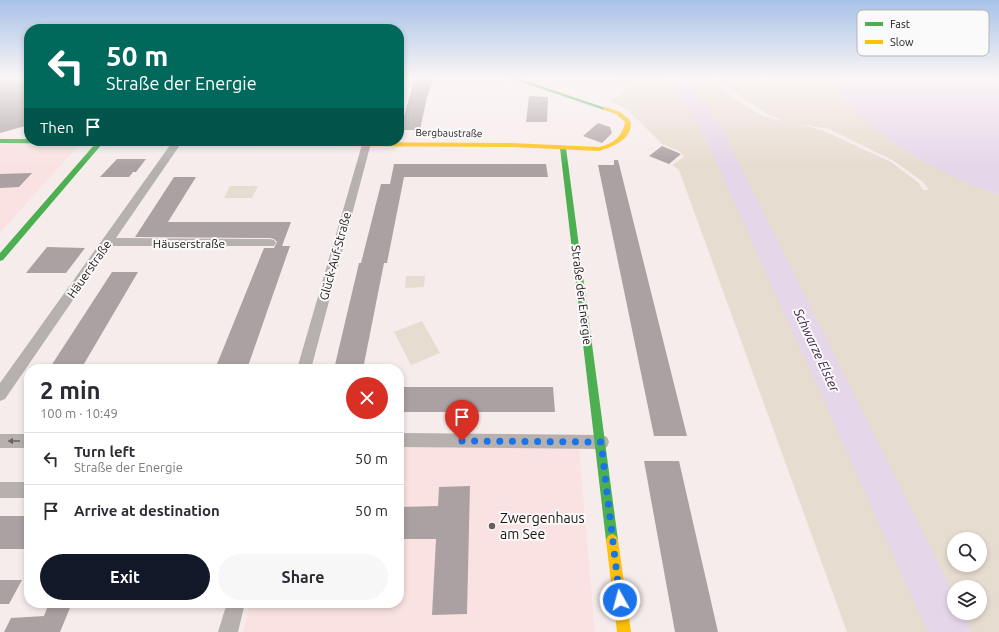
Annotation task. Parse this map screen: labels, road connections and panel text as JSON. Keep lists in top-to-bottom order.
{
  "streets": {
    "street": [
      "Bergbaustraße",
      "Häuserstraße",
      "Glück-Auf-Straße",
      "Häuerstraße",
      "Straße der Energie"
    ]
  },
  "crossings": [
    ["Bergbaustraße", "Straße der Energie"],
    ["Häuserstraße", "Häuerstraße"]
  ],
  "water": ["Schwarze Elster"],
  "places": ["Zwergenhaus am See"],
  "legend": ["Fast", "Slow"],
  "page": {
    "turn": ["50 m", "Straße der Energie"],
    "then": "Then",
    "heading": ["2 min", "100 m · 10:49"],
    "list": [
      {
        "name": "Turn left",
        "note": "Straße der Energie",
        "value": "50 m"
      },
      {
        "name": "Arrive at destination",
        "value": "50 m"
      }
    ],
    "buttons": ["Exit", "Share"]
  }
}
